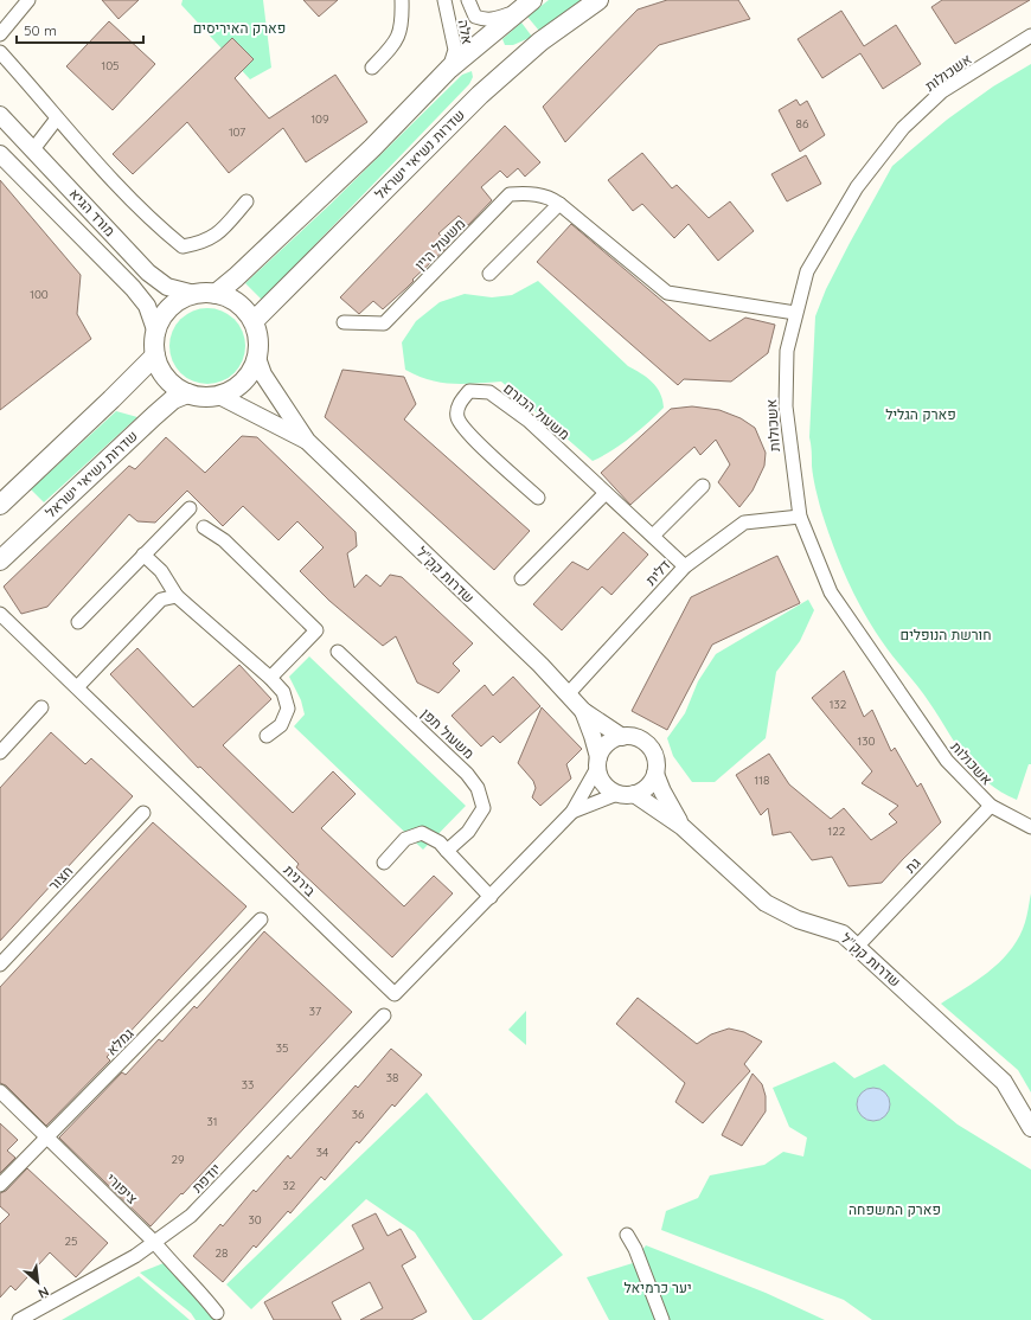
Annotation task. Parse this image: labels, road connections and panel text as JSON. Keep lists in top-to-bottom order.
{
  "streets": {
    "main road": ["שדרות נשיאי ישראל"],
    "street": [
      "אלה",
      "אשכולות",
      "מורד הגיא",
      "משעול היין",
      "משעול הכורם",
      "דלית",
      "שדרות קק\"ל",
      "משעול תפן",
      "גת",
      "חצור",
      "בירנית",
      "גמלא",
      "יודפת",
      "ציפורי"
    ]
  },
  "crossings": [
    ["אשכולות", "משעול היין"],
    ["אשכולות", "דלית"],
    ["אשכולות", "גת"],
    ["שדרות נשיאי ישראל", "מורד הגיא"],
    ["משעול הכורם", "דלית"],
    ["דלית", "שדרות קק\"ל"],
    ["שדרות קק\"ל", "גת"],
    ["גמלא", "ציפורי"],
    ["יודפת", "ציפורי"]
  ],
  "parks": [
    "פארק האיריסים",
    "פארק הגליל",
    "חורשת הנופלים",
    "פארק המשפחה",
    "יער כרמיאל"
  ],
  "house_numbers": [
    "105",
    "109",
    "86",
    "107",
    "100",
    "132",
    "130",
    "118",
    "122",
    "37",
    "35",
    "38",
    "33",
    "36",
    "31",
    "34",
    "29",
    "32",
    "30",
    "25",
    "28"
  ],
  "scale_bar": "50 m",
  "north": "bottom right"
}
